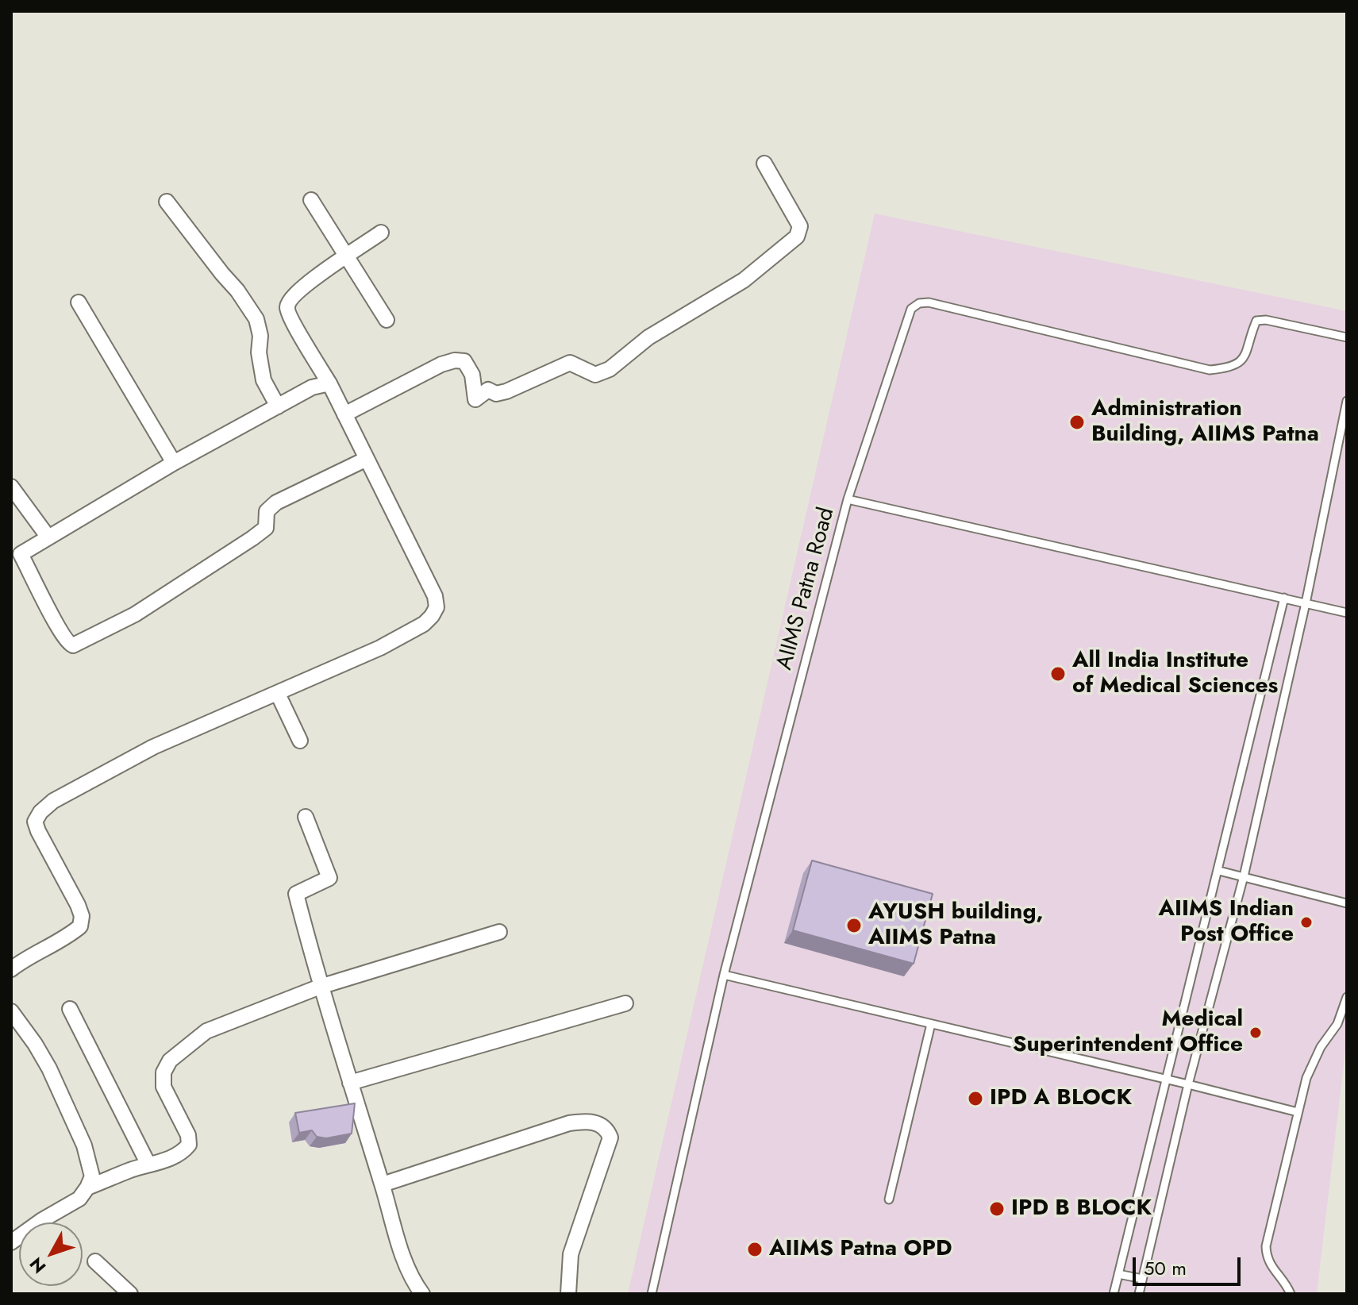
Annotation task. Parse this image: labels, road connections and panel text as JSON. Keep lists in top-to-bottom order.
{
  "streets": {
    "lane": ["AIIMS Patna Road"]
  },
  "places": [
    "Administration Building, AIIMS Patna",
    "All India Institute of Medical Sciences",
    "AIIMS Indian Post Office",
    "AYUSH building, AIIMS Patna",
    "Medical Superintendent Office",
    "IPD A BLOCK",
    "IPD B BLOCK",
    "AIIMS Patna OPD"
  ],
  "scale_bar": "50 m",
  "north": "bottom left"
}
